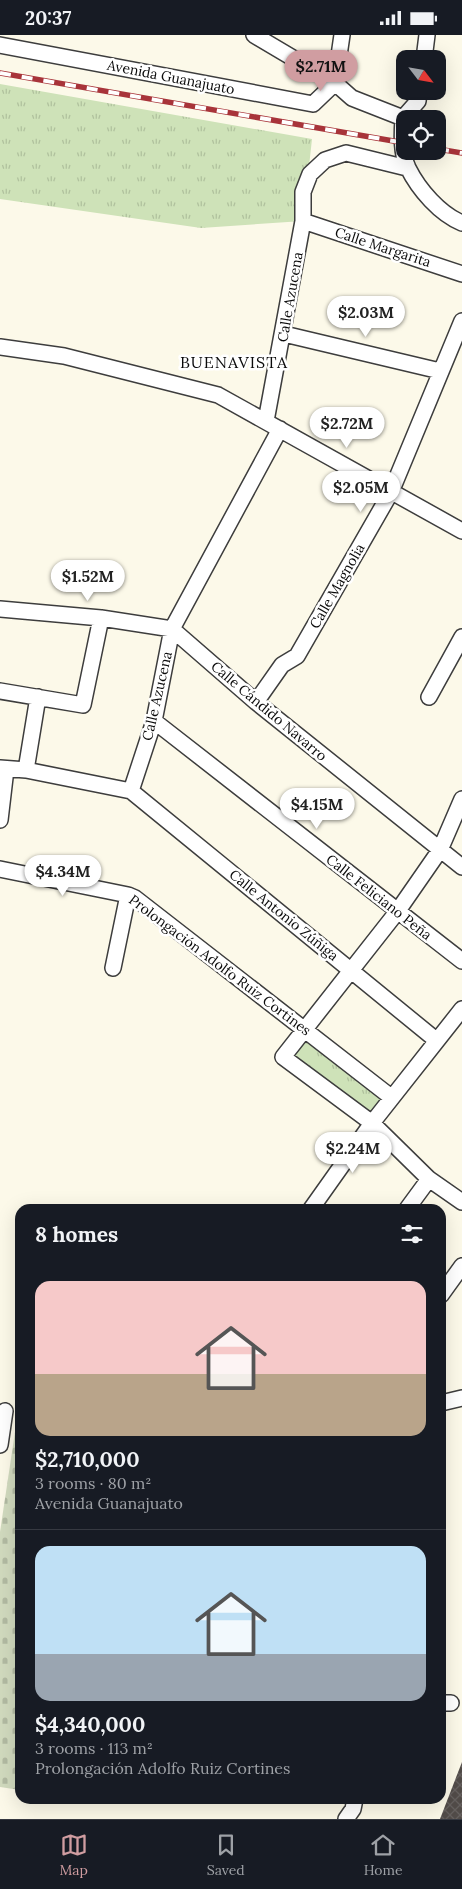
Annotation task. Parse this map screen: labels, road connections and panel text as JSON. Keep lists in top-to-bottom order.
{
  "streets": {
    "street": [
      "Avenida Guanajuato",
      "Calle Margarita",
      "Calle Azucena",
      "Calle Magnolia",
      "Calle Cándido Navarro",
      "Calle Feliciano Peña",
      "Calle Antonio Zúñiga",
      "Prolongación Adolfo Ruiz Cortines"
    ]
  },
  "crossings": [
    ["Calle Margarita", "Calle Azucena"],
    ["Calle Azucena", "Calle Cándido Navarro"],
    ["Calle Azucena", "Calle Feliciano Peña"],
    ["Calle Azucena", "Calle Antonio Zúñiga"],
    ["Calle Magnolia", "Calle Cándido Navarro"]
  ],
  "districts": ["BUENAVISTA"],
  "north": "bottom right",
  "page": {
    "status": "20:37",
    "price": [
      "$2.71M",
      "$2.03M",
      "$2.72M",
      "$2.05M",
      "$1.52M",
      "$4.15M",
      "$4.34M",
      "$2.24M"
    ],
    "heading": "8 homes",
    "list": [
      {
        "name": "$2,710,000",
        "note": "3 rooms · 80 m² · Avenida Guanajuato"
      },
      {
        "name": "$4,340,000",
        "note": "3 rooms · 113 m² · Prolongación Adolfo Ruiz Cortines"
      }
    ],
    "tabs": ["Map", "Saved", "Home"]
  }
}
